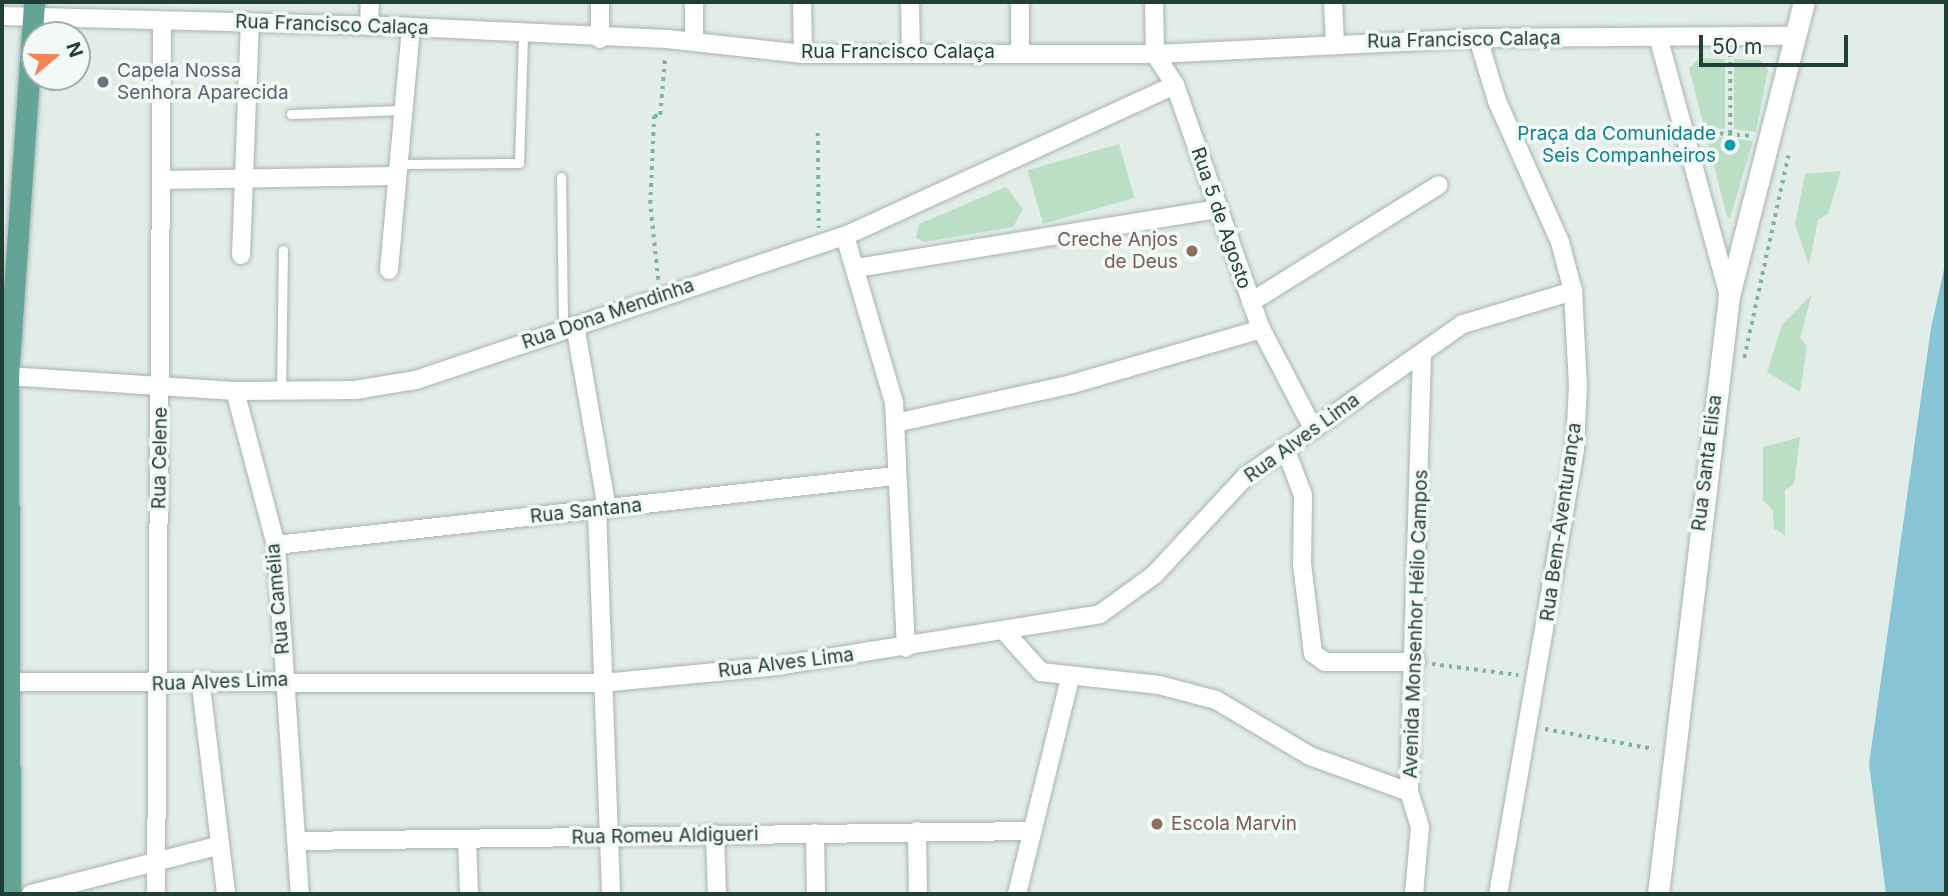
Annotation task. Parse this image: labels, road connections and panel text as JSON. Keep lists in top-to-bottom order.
{
  "streets": {
    "main road": ["Rua Santa Elisa"],
    "street": [
      "Rua Francisco Calaça",
      "Rua 5 de Agosto",
      "Rua Dona Mendinha",
      "Rua Alves Lima",
      "Rua Celene",
      "Rua Santana",
      "Rua Bem-Aventurança",
      "Rua Camélia",
      "Avenida Monsenhor Hélio Campos",
      "Rua Romeu Aldigueri"
    ]
  },
  "crossings": [
    ["Rua Francisco Calaça", "Rua 5 de Agosto"],
    ["Rua Francisco Calaça", "Rua Celene"],
    ["Rua Francisco Calaça", "Rua Santa Elisa"],
    ["Rua Francisco Calaça", "Rua Bem-Aventurança"],
    ["Rua 5 de Agosto", "Rua Dona Mendinha"],
    ["Rua 5 de Agosto", "Rua Alves Lima"],
    ["Rua Dona Mendinha", "Rua Celene"],
    ["Rua Dona Mendinha", "Rua Camélia"],
    ["Rua Alves Lima", "Rua Celene"],
    ["Rua Alves Lima", "Rua Bem-Aventurança"],
    ["Rua Alves Lima", "Rua Camélia"],
    ["Rua Alves Lima", "Avenida Monsenhor Hélio Campos"],
    ["Rua Santana", "Rua Camélia"],
    ["Rua Camélia", "Rua Romeu Aldigueri"]
  ],
  "places": [
    "Capela Nossa Senhora Aparecida",
    "Praça da Comunidade Seis Companheiros",
    "Creche Anjos de Deus",
    "Escola Marvin"
  ],
  "scale_bar": "50 m",
  "north": "right"
}
